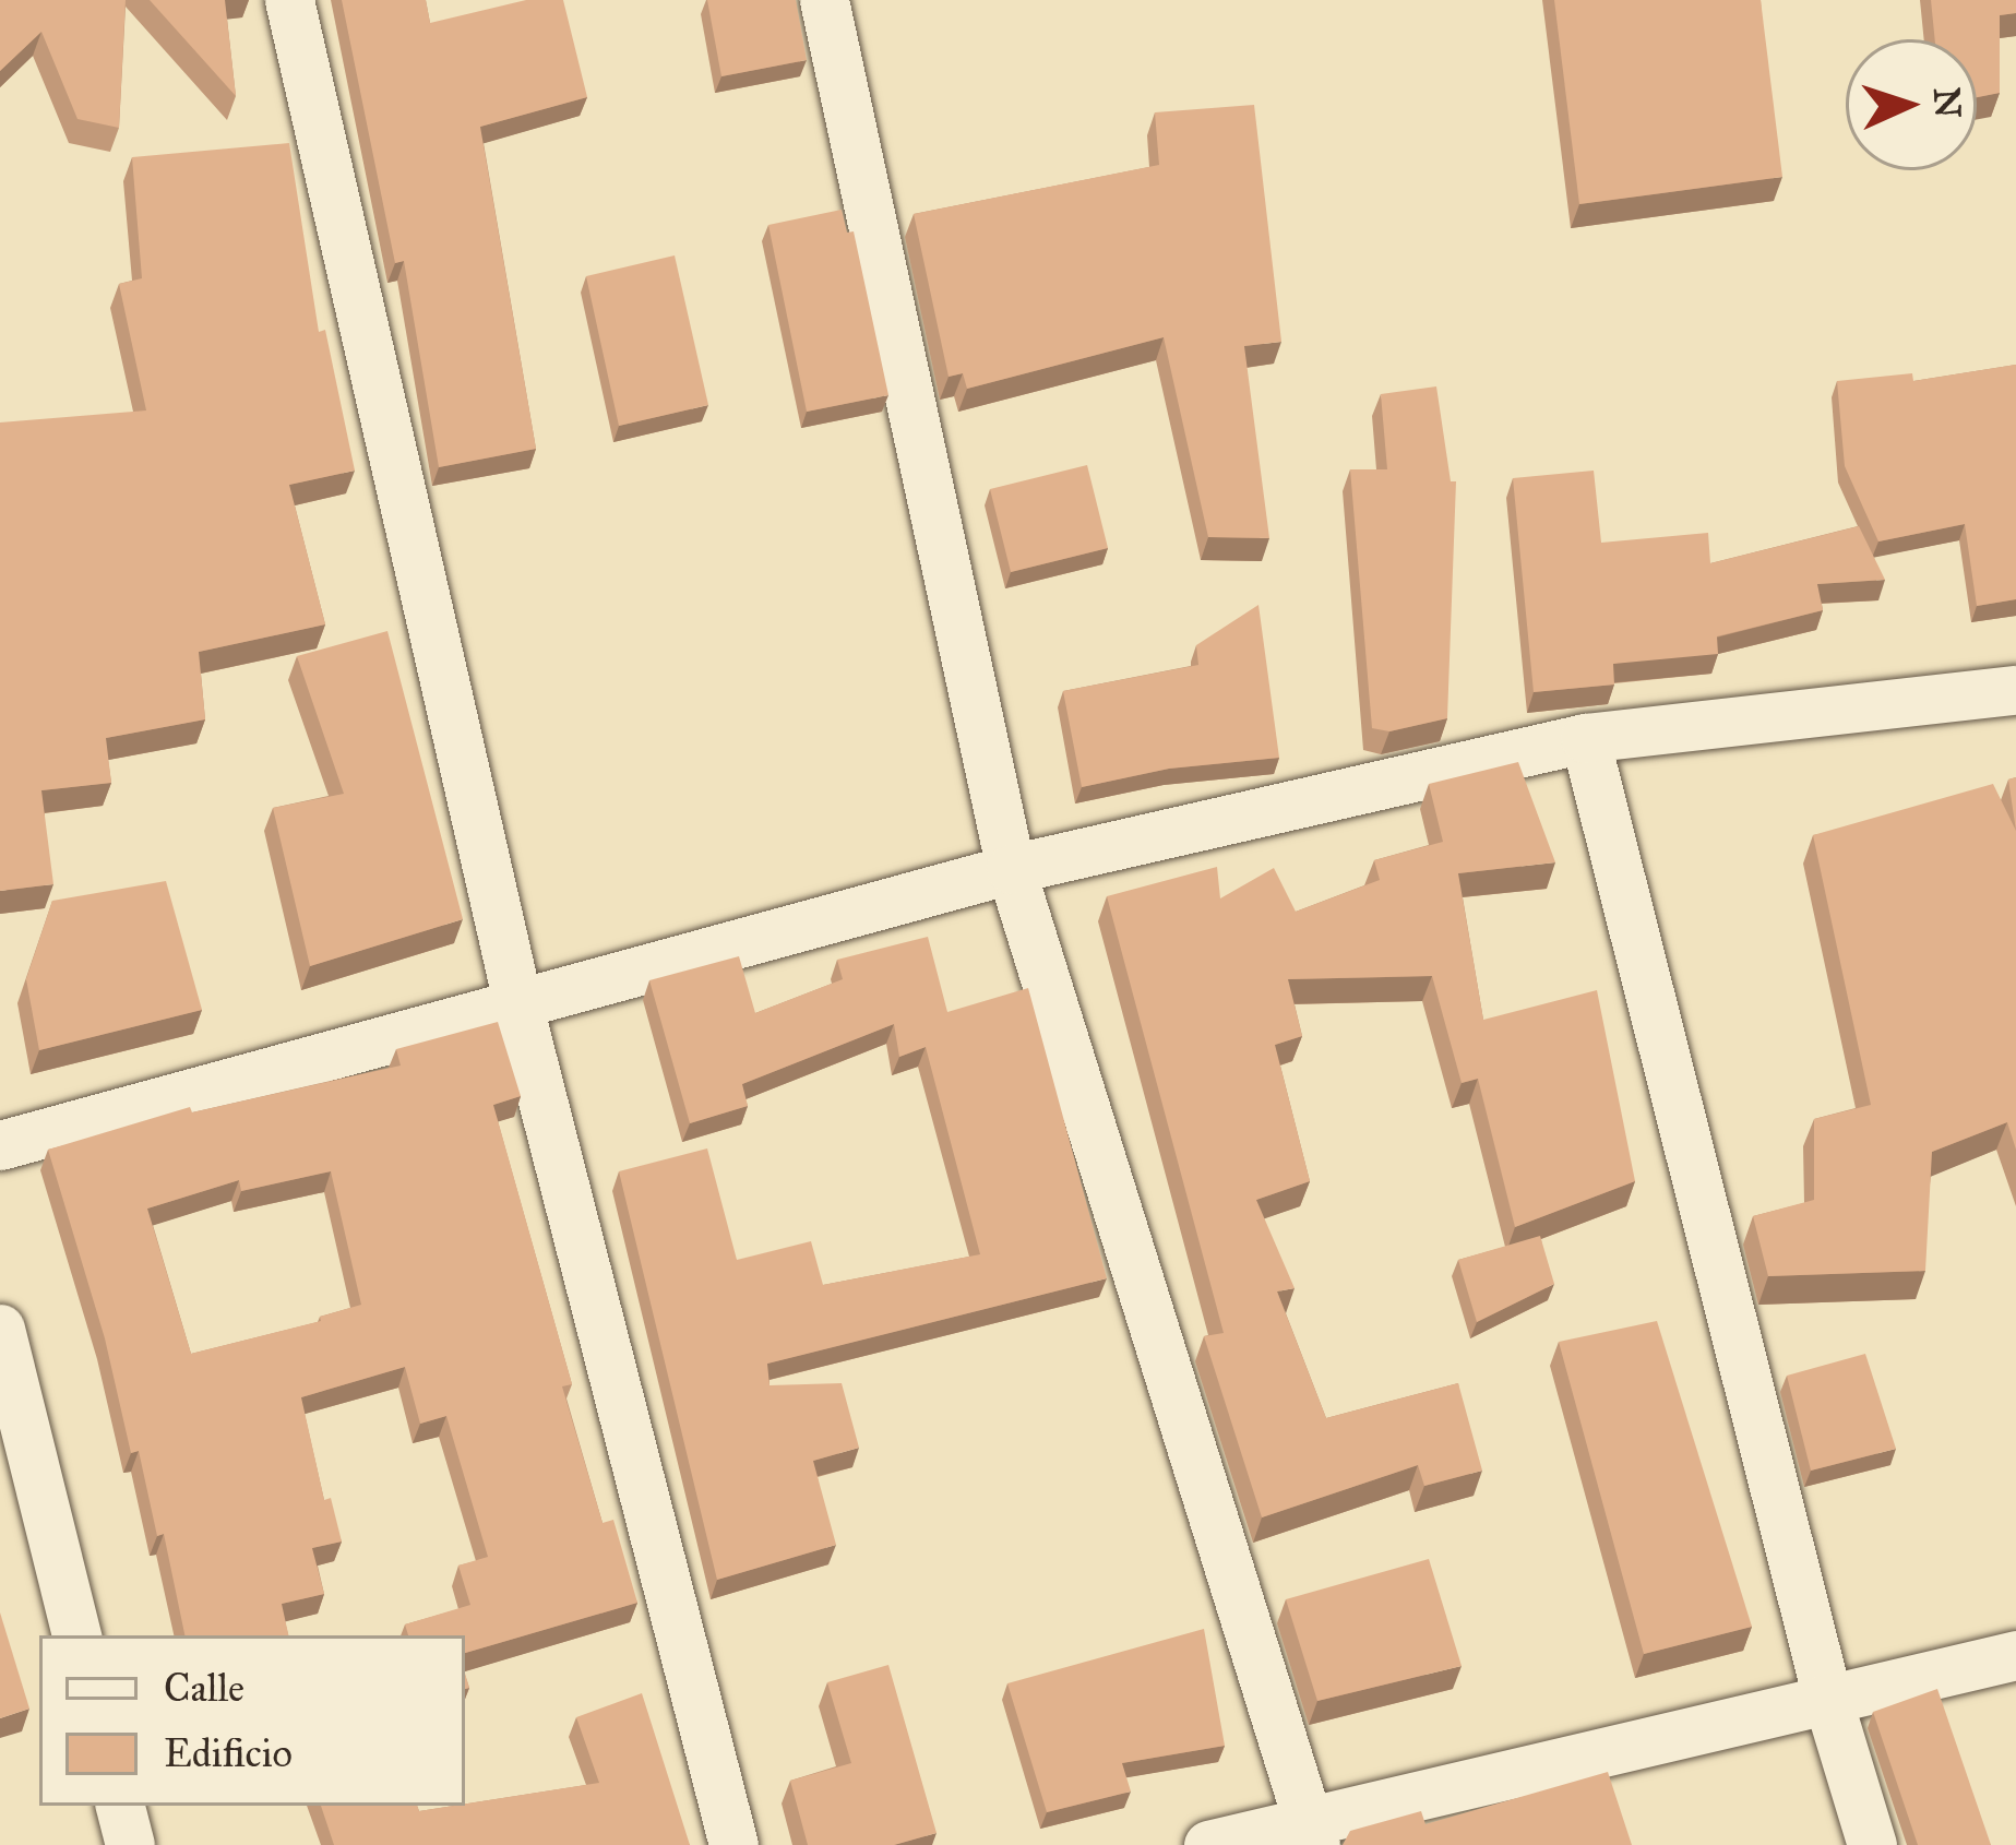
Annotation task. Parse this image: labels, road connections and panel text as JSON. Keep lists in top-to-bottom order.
{
  "legend": ["Calle", "Edificio"],
  "north": "right"
}
